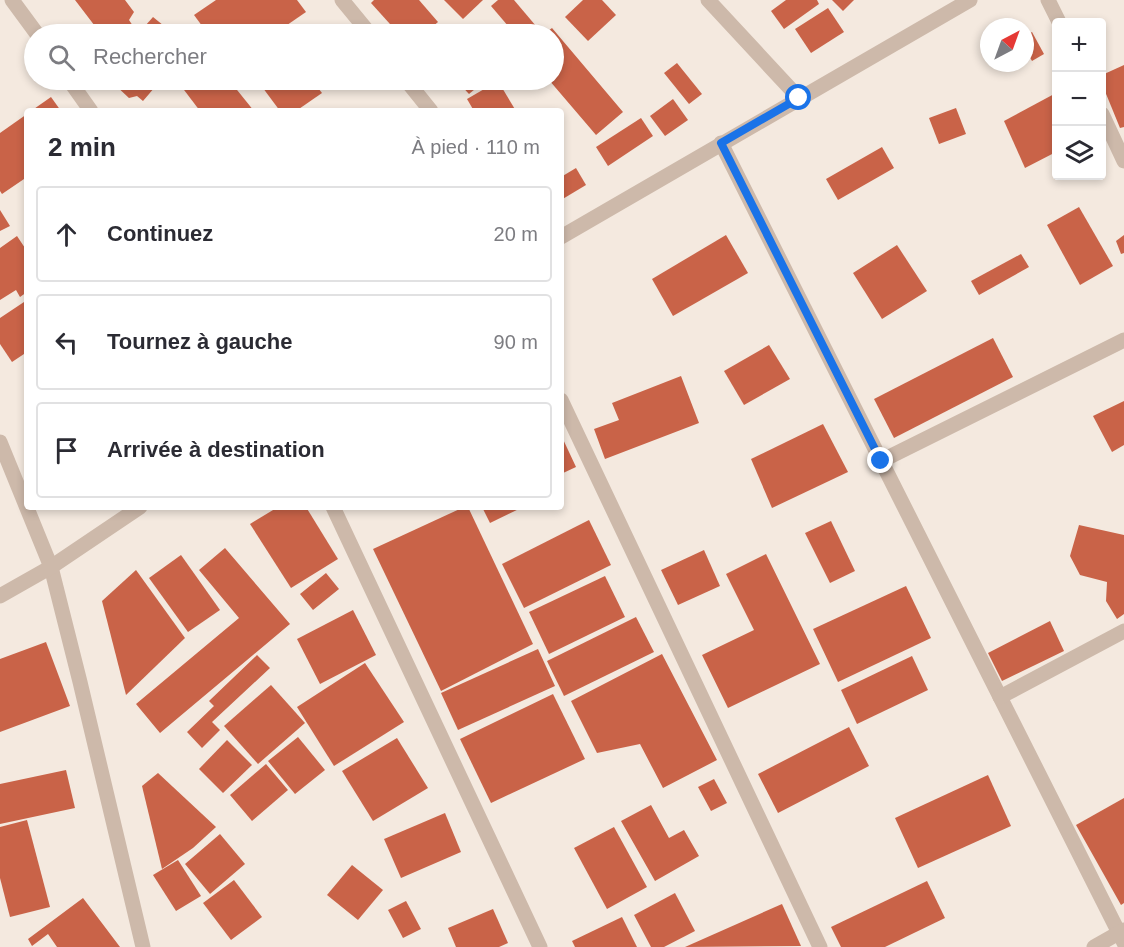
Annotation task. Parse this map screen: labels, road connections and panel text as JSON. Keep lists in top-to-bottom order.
{
  "north": "top right",
  "page": {
    "map_buttons": ["+", "−"],
    "search": "Rechercher",
    "heading": ["2 min", "À pied · 110 m"],
    "list": [
      ["Continuez", "20 m"],
      ["Tournez à gauche", "90 m"],
      "Arrivée à destination"
    ]
  }
}
